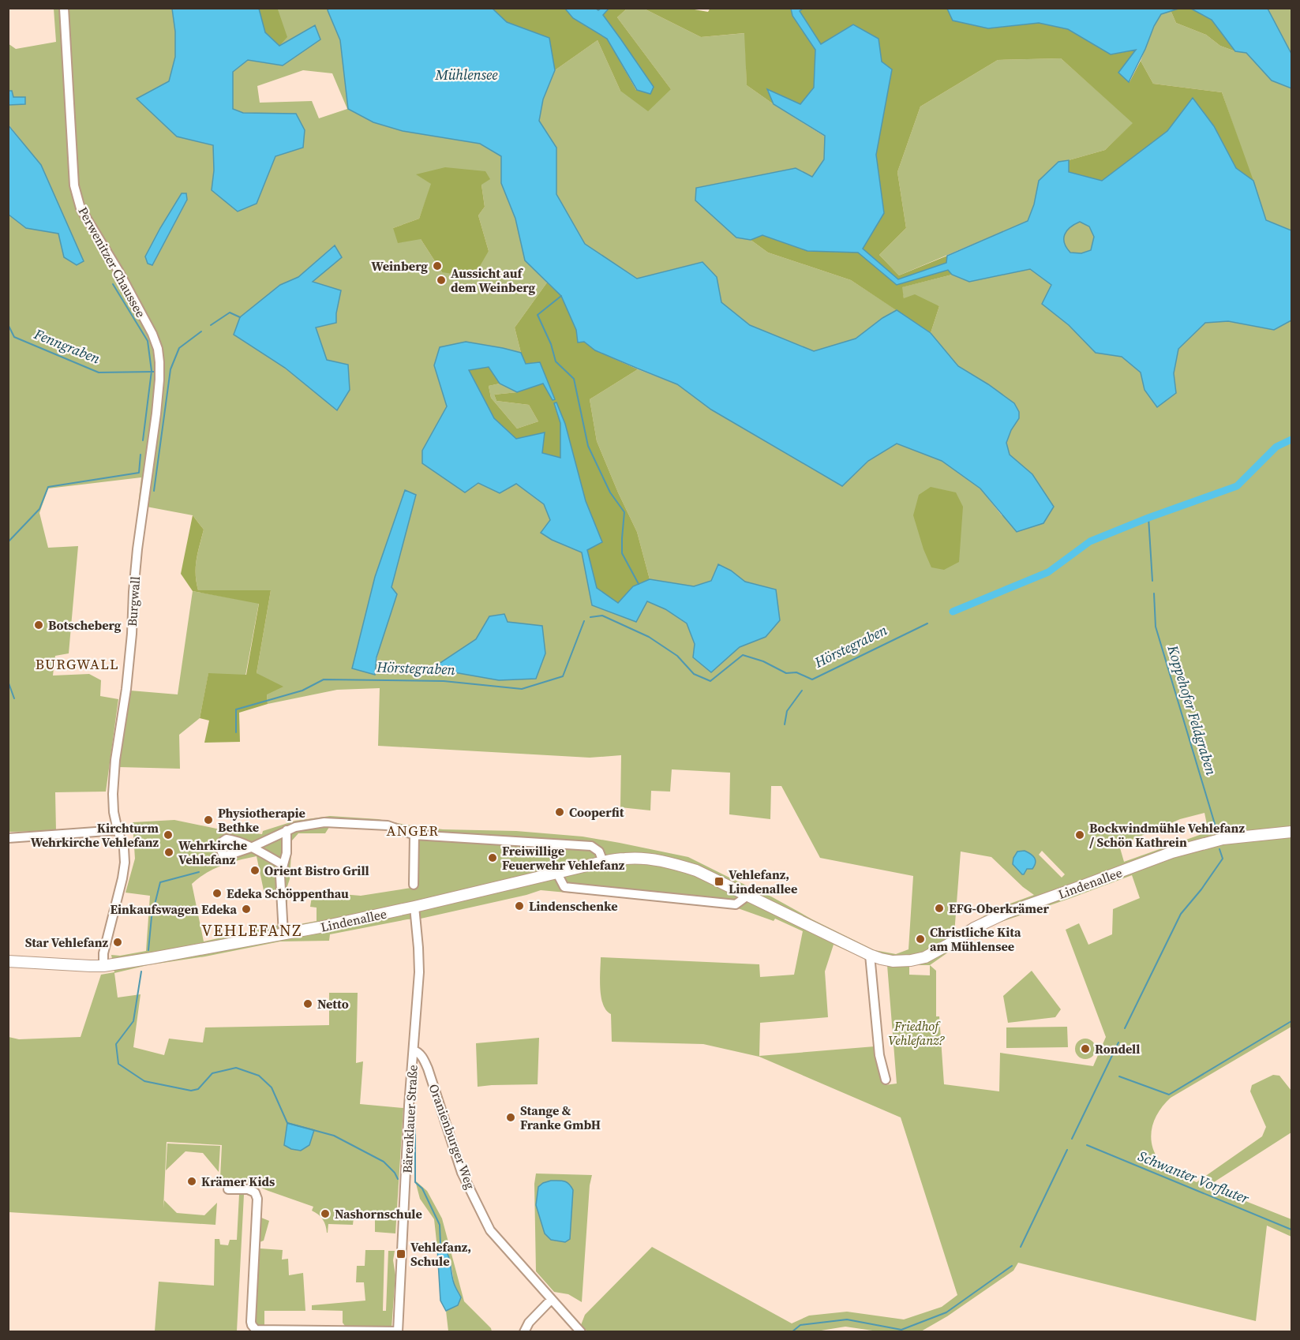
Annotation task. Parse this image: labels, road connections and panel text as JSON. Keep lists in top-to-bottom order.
{
  "streets": {
    "main road": ["Lindenallee"],
    "street": [
      "Perwenitzer Chaussee",
      "Burgwall",
      "Bärenklauer Straße",
      "Oranienburger Weg"
    ]
  },
  "crossings": [
    ["Perwenitzer Chaussee", "Burgwall"],
    ["Burgwall", "Lindenallee"],
    ["Lindenallee", "Bärenklauer Straße"],
    ["Bärenklauer Straße", "Oranienburger Weg"]
  ],
  "districts": ["BURGWALL", "ANGER", "VEHLEFANZ"],
  "water": [
    "Mühlensee",
    "Fenngraben",
    "Hörstegraben",
    "Koppehofer Feldgraben",
    "Schwanter Vorfluter"
  ],
  "parks": ["Friedhof Vehlefanz?"],
  "places": {
    "other": [
      "Weinberg",
      "Aussicht auf dem Weinberg",
      "Botscheberg",
      "Cooperfit",
      "Physiotherapie Bethke",
      "Kirchturm Wehrkirche Vehlefanz",
      "Bockwindmühle Vehlefanz / Schön Kathrein",
      "Wehrkirche Vehlefanz",
      "Freiwillige Feuerwehr Vehlefanz",
      "Orient Bistro Grill",
      "Edeka Schöppenthau",
      "Lindenschenke",
      "EFG-Oberkrämer",
      "Einkaufswagen Edeka",
      "Christliche Kita am Mühlensee",
      "Star Vehlefanz",
      "Netto",
      "Rondell",
      "Stange & Franke GmbH",
      "Krämer Kids",
      "Nashornschule"
    ],
    "transit": ["Vehlefanz, Lindenallee", "Vehlefanz, Schule"]
  }
}
